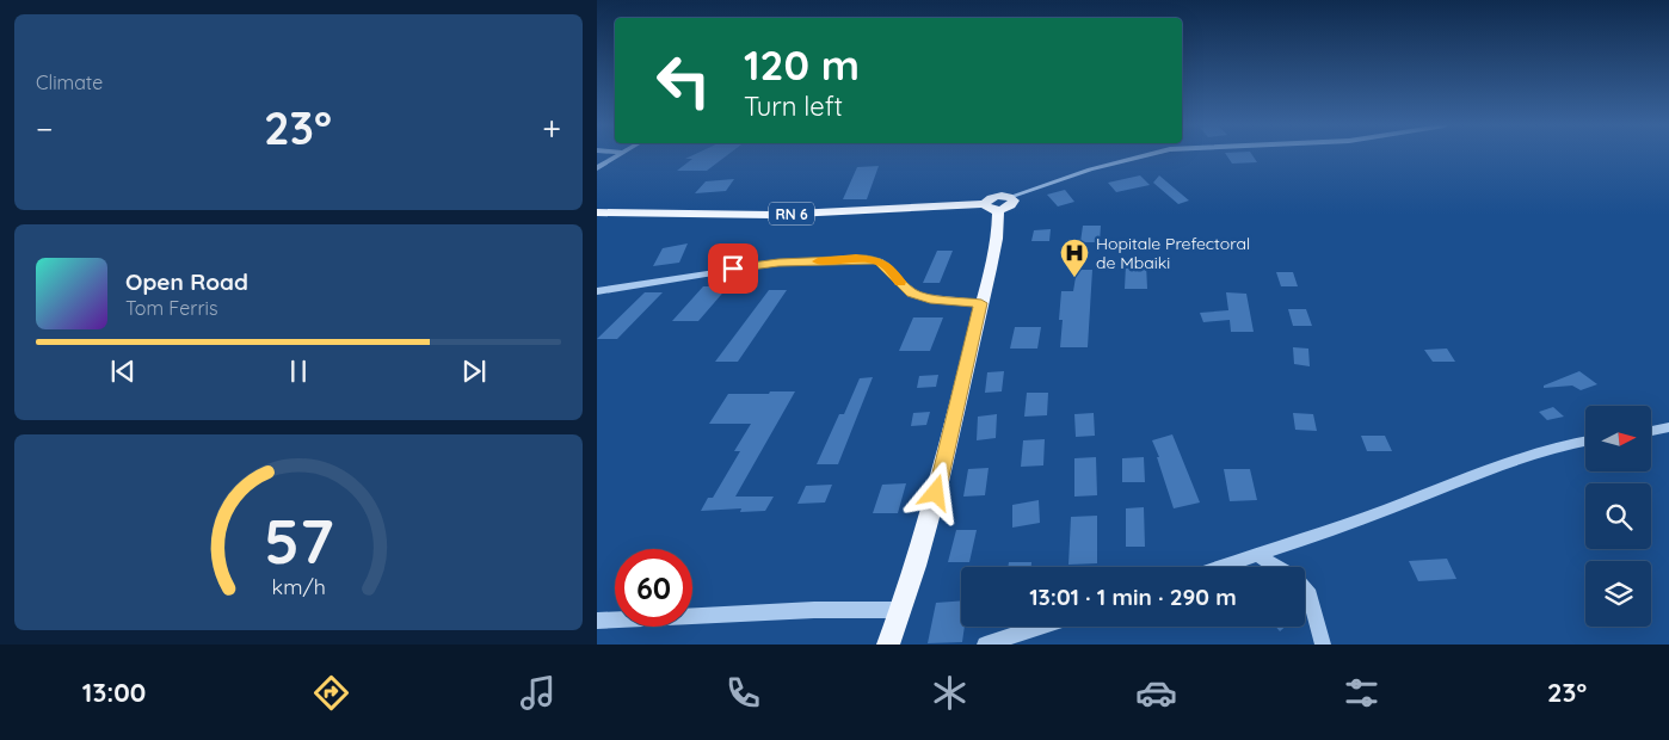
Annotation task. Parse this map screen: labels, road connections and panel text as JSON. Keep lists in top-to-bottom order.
{
  "streets": {
    "main road": ["RN 6"]
  },
  "places": {
    "hospital": ["Hopitale Prefectoral de Mbaiki"]
  },
  "north": "right",
  "page": {
    "tile": "Climate",
    "turn": ["120 m", "Turn left"],
    "heat": ["−", "23°", "+"],
    "song": ["Open Road", "Tom Ferris"],
    "limit": "60",
    "trip": "13:01 · 1 min · 290 m",
    "tabs": ["13:00", "23°"],
    "gauge": ["57", "km/h"]
  }
}
